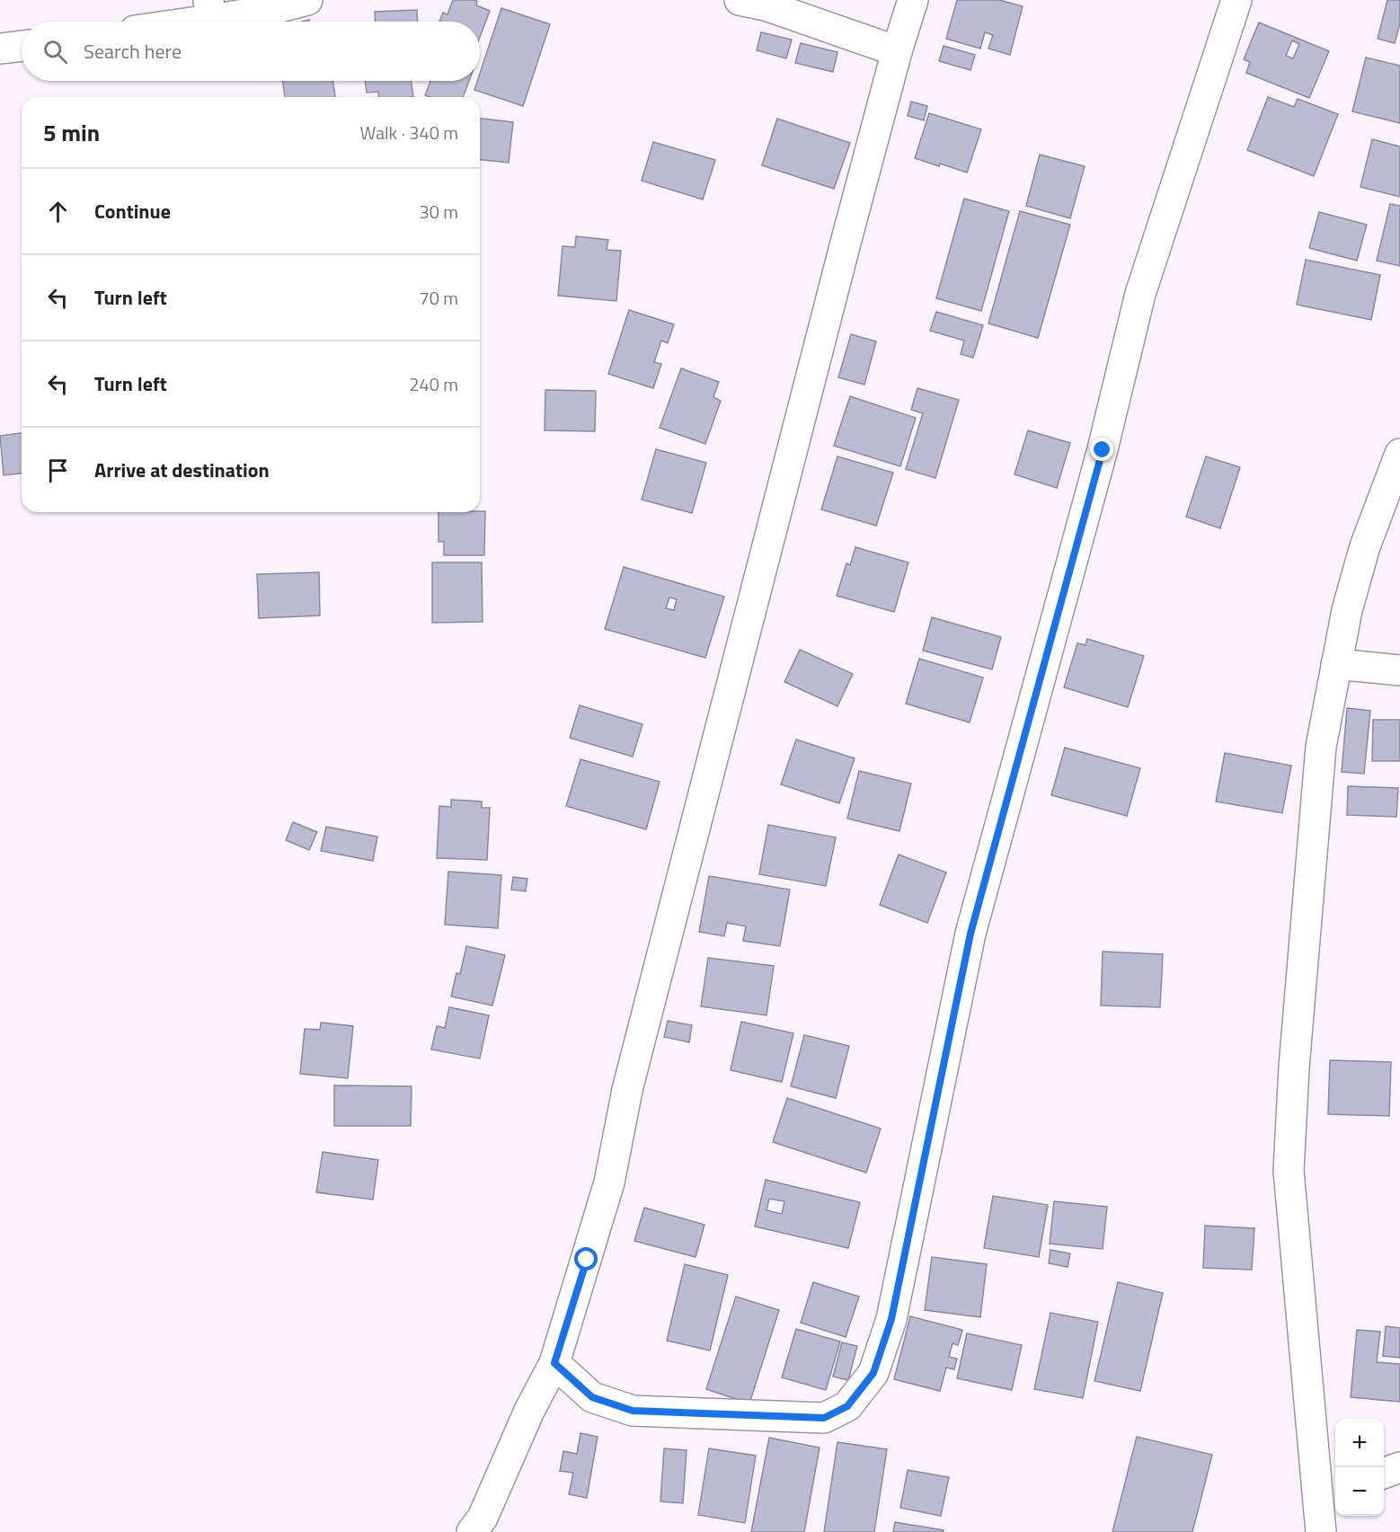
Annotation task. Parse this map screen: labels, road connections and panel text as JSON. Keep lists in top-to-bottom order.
{
  "page": {
    "search": "Search here",
    "heading": ["5 min", "Walk · 340 m"],
    "list": [
      ["Continue", "30 m"],
      ["Turn left", "70 m"],
      ["Turn left", "240 m"],
      "Arrive at destination"
    ],
    "map_buttons": ["+", "−"]
  }
}
